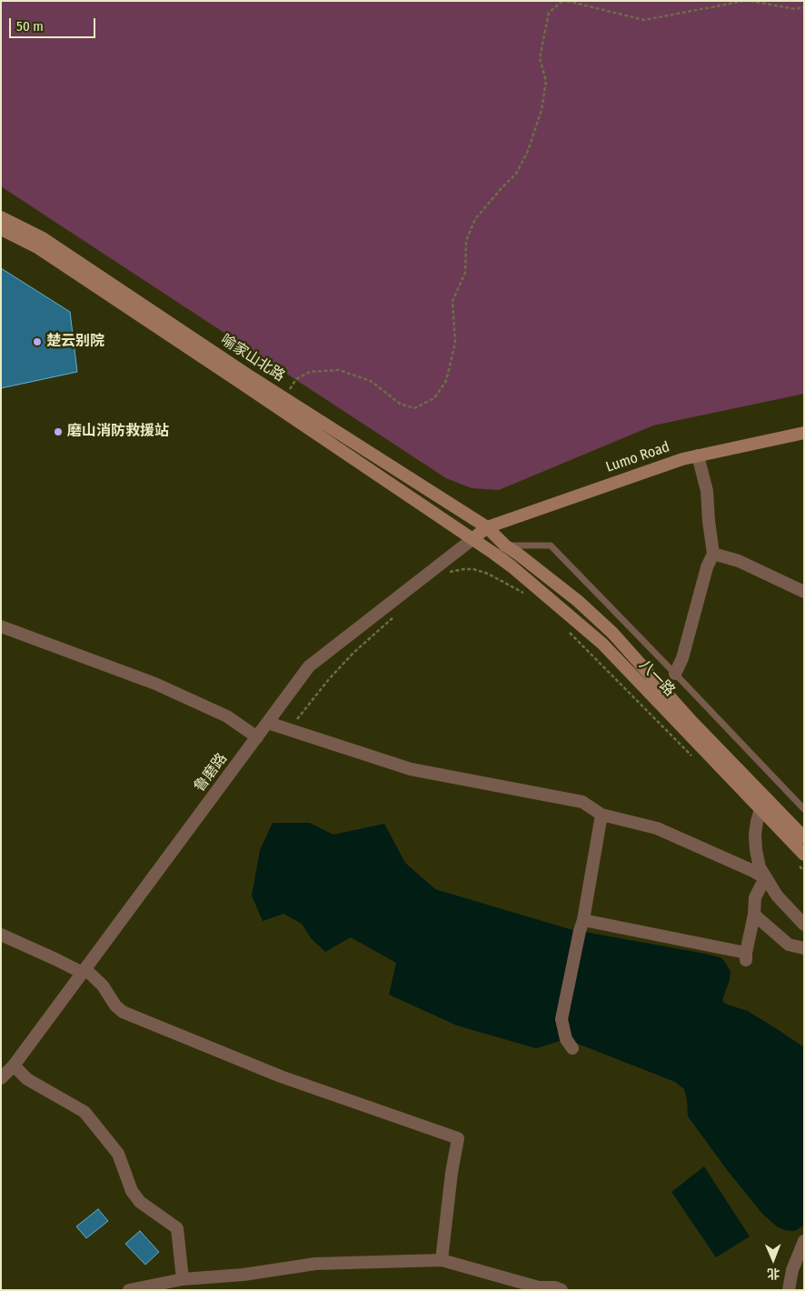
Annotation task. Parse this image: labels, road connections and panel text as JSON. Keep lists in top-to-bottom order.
{
  "streets": {
    "main road": [
      "喻家山北路",
      "Lumo Road",
      "八一路",
      "鲁磨路"
    ]
  },
  "crossings": [
    ["喻家山北路", "Lumo Road"],
    ["喻家山北路", "八一路"],
    ["喻家山北路", "鲁磨路"],
    ["Lumo Road", "八一路"],
    ["Lumo Road", "鲁磨路"],
    ["八一路", "鲁磨路"]
  ],
  "places": ["楚云别院", "磨山消防救援站"],
  "scale_bar": "50 m",
  "north": "bottom"
}
